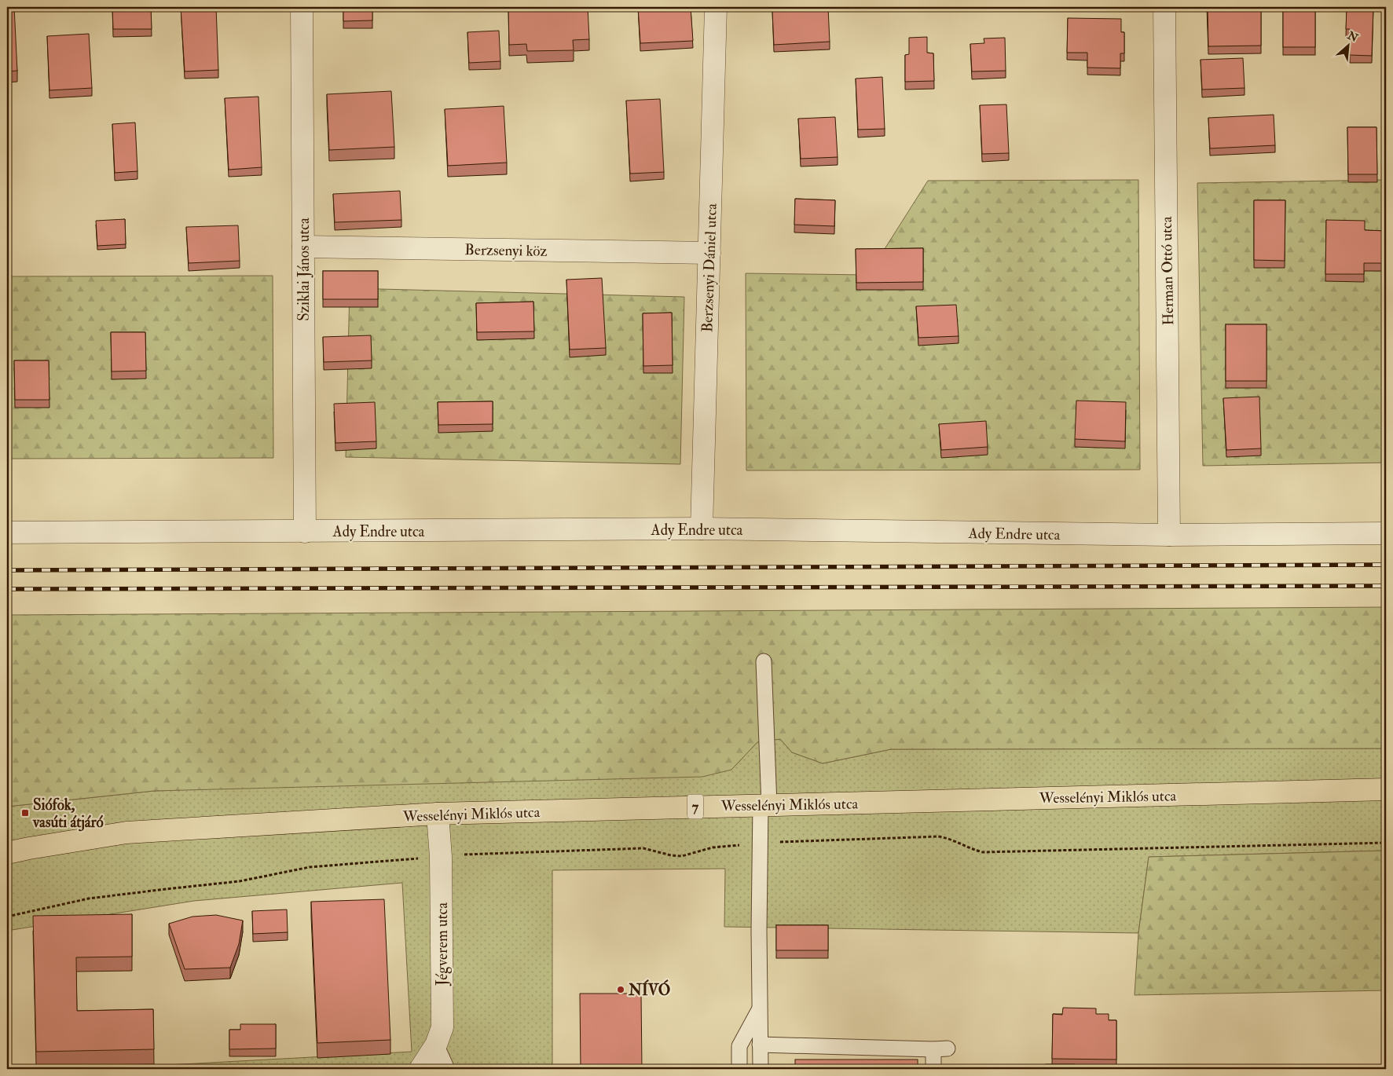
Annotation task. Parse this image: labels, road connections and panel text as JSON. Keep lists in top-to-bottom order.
{
  "streets": {
    "main road": ["Wesselényi Miklós utca", "7"],
    "street": [
      "Berzsenyi köz",
      "Berzsenyi Dániel utca",
      "Sziklai János utca",
      "Herman Ottó utca",
      "Ady Endre utca",
      "Jégverem utca"
    ]
  },
  "crossings": [
    ["Berzsenyi köz", "Berzsenyi Dániel utca"],
    ["Berzsenyi köz", "Sziklai János utca"],
    ["Berzsenyi Dániel utca", "Ady Endre utca"],
    ["Sziklai János utca", "Ady Endre utca"],
    ["Herman Ottó utca", "Ady Endre utca"],
    ["Wesselényi Miklós utca", "Jégverem utca"]
  ],
  "places": {
    "transit": ["Siófok, vasúti átjáró"],
    "other": ["NÍVÓ"]
  },
  "north": "top right"
}
